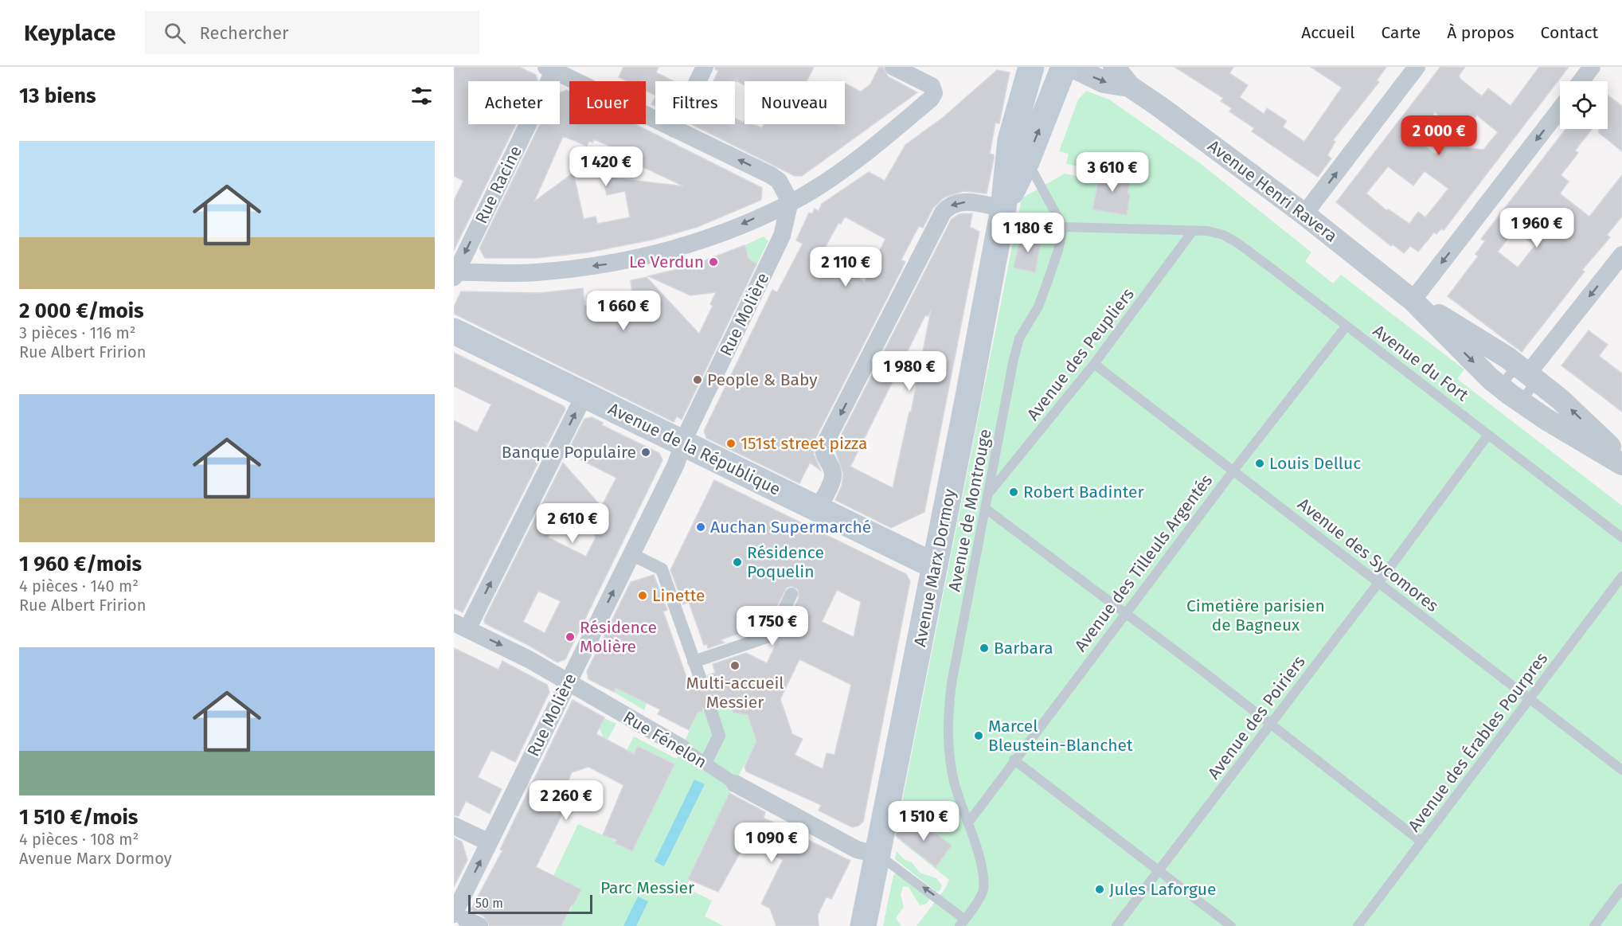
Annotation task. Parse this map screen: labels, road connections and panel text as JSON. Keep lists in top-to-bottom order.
{
  "streets": {
    "main road": ["Avenue de la République", "Avenue Marx Dormoy"],
    "street": [
      "Rue Racine",
      "Avenue Henri Ravera",
      "Rue Molière",
      "Rue Fénelon"
    ],
    "lane": [
      "Avenue des Peupliers",
      "Avenue du Fort",
      "Avenue de Montrouge",
      "Avenue des Sycomores",
      "Avenue des Tilleuls Argentés",
      "Avenue des Poiriers",
      "Avenue des Érables Pourpres"
    ]
  },
  "crossings": [
    ["Rue Molière", "Avenue de la République"],
    ["Rue Molière", "Rue Fénelon"],
    ["Avenue des Peupliers", "Avenue du Fort"],
    ["Avenue des Peupliers", "Avenue de Montrouge"],
    ["Avenue des Peupliers", "Avenue des Sycomores"],
    ["Avenue du Fort", "Avenue des Tilleuls Argentés"],
    ["Avenue du Fort", "Avenue des Poiriers"],
    ["Avenue de la République", "Avenue Marx Dormoy"],
    ["Avenue de Montrouge", "Avenue des Tilleuls Argentés"],
    ["Avenue des Sycomores", "Avenue des Tilleuls Argentés"],
    ["Avenue des Sycomores", "Avenue des Poiriers"],
    ["Avenue des Sycomores", "Avenue des Érables Pourpres"],
    ["Avenue Marx Dormoy", "Rue Fénelon"]
  ],
  "one_way": ["Rue Racine"],
  "parks": ["Cimetière parisien de Bagneux", "Parc Messier"],
  "places": [
    "Le Verdun",
    "People & Baby",
    "151st street pizza",
    "Banque Populaire",
    "Louis Delluc",
    "Robert Badinter",
    "Auchan Supermarché",
    "Résidence Poquelin",
    "Linette",
    "Résidence Molière",
    "Barbara",
    "Multi-accueil Messier",
    "Marcel Bleustein-Blanchet",
    "Jules Laforgue"
  ],
  "scale_bar": "50 m",
  "page": {
    "header": "Keyplace",
    "search": "Rechercher",
    "nav": [
      "Accueil",
      "Carte",
      "À propos",
      "Contact"
    ],
    "heading": "13 biens",
    "chip": [
      "Acheter",
      "Louer",
      "Filtres",
      "Nouveau"
    ],
    "price": [
      "2 000 €",
      "1 420 €",
      "3 610 €",
      "1 960 €",
      "1 180 €",
      "2 110 €",
      "1 660 €",
      "1 980 €",
      "2 610 €",
      "1 750 €",
      "2 260 €",
      "1 510 €",
      "1 090 €"
    ],
    "list": [
      {
        "name": "2 000 €/mois",
        "note": "3 pièces · 116 m² · Rue Albert Fririon"
      },
      {
        "name": "1 960 €/mois",
        "note": "4 pièces · 140 m² · Rue Albert Fririon"
      },
      {
        "name": "1 510 €/mois",
        "note": "4 pièces · 108 m² · Avenue Marx Dormoy"
      }
    ],
    "scale": "50 m"
  }
}
